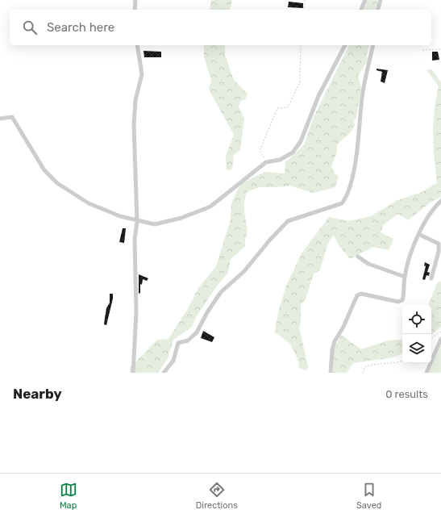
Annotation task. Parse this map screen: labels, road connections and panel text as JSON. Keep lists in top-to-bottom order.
{
  "page": {
    "search": "Search here",
    "heading": ["Nearby", "0 results"],
    "nav": ["Map", "Directions", "Saved"]
  }
}
